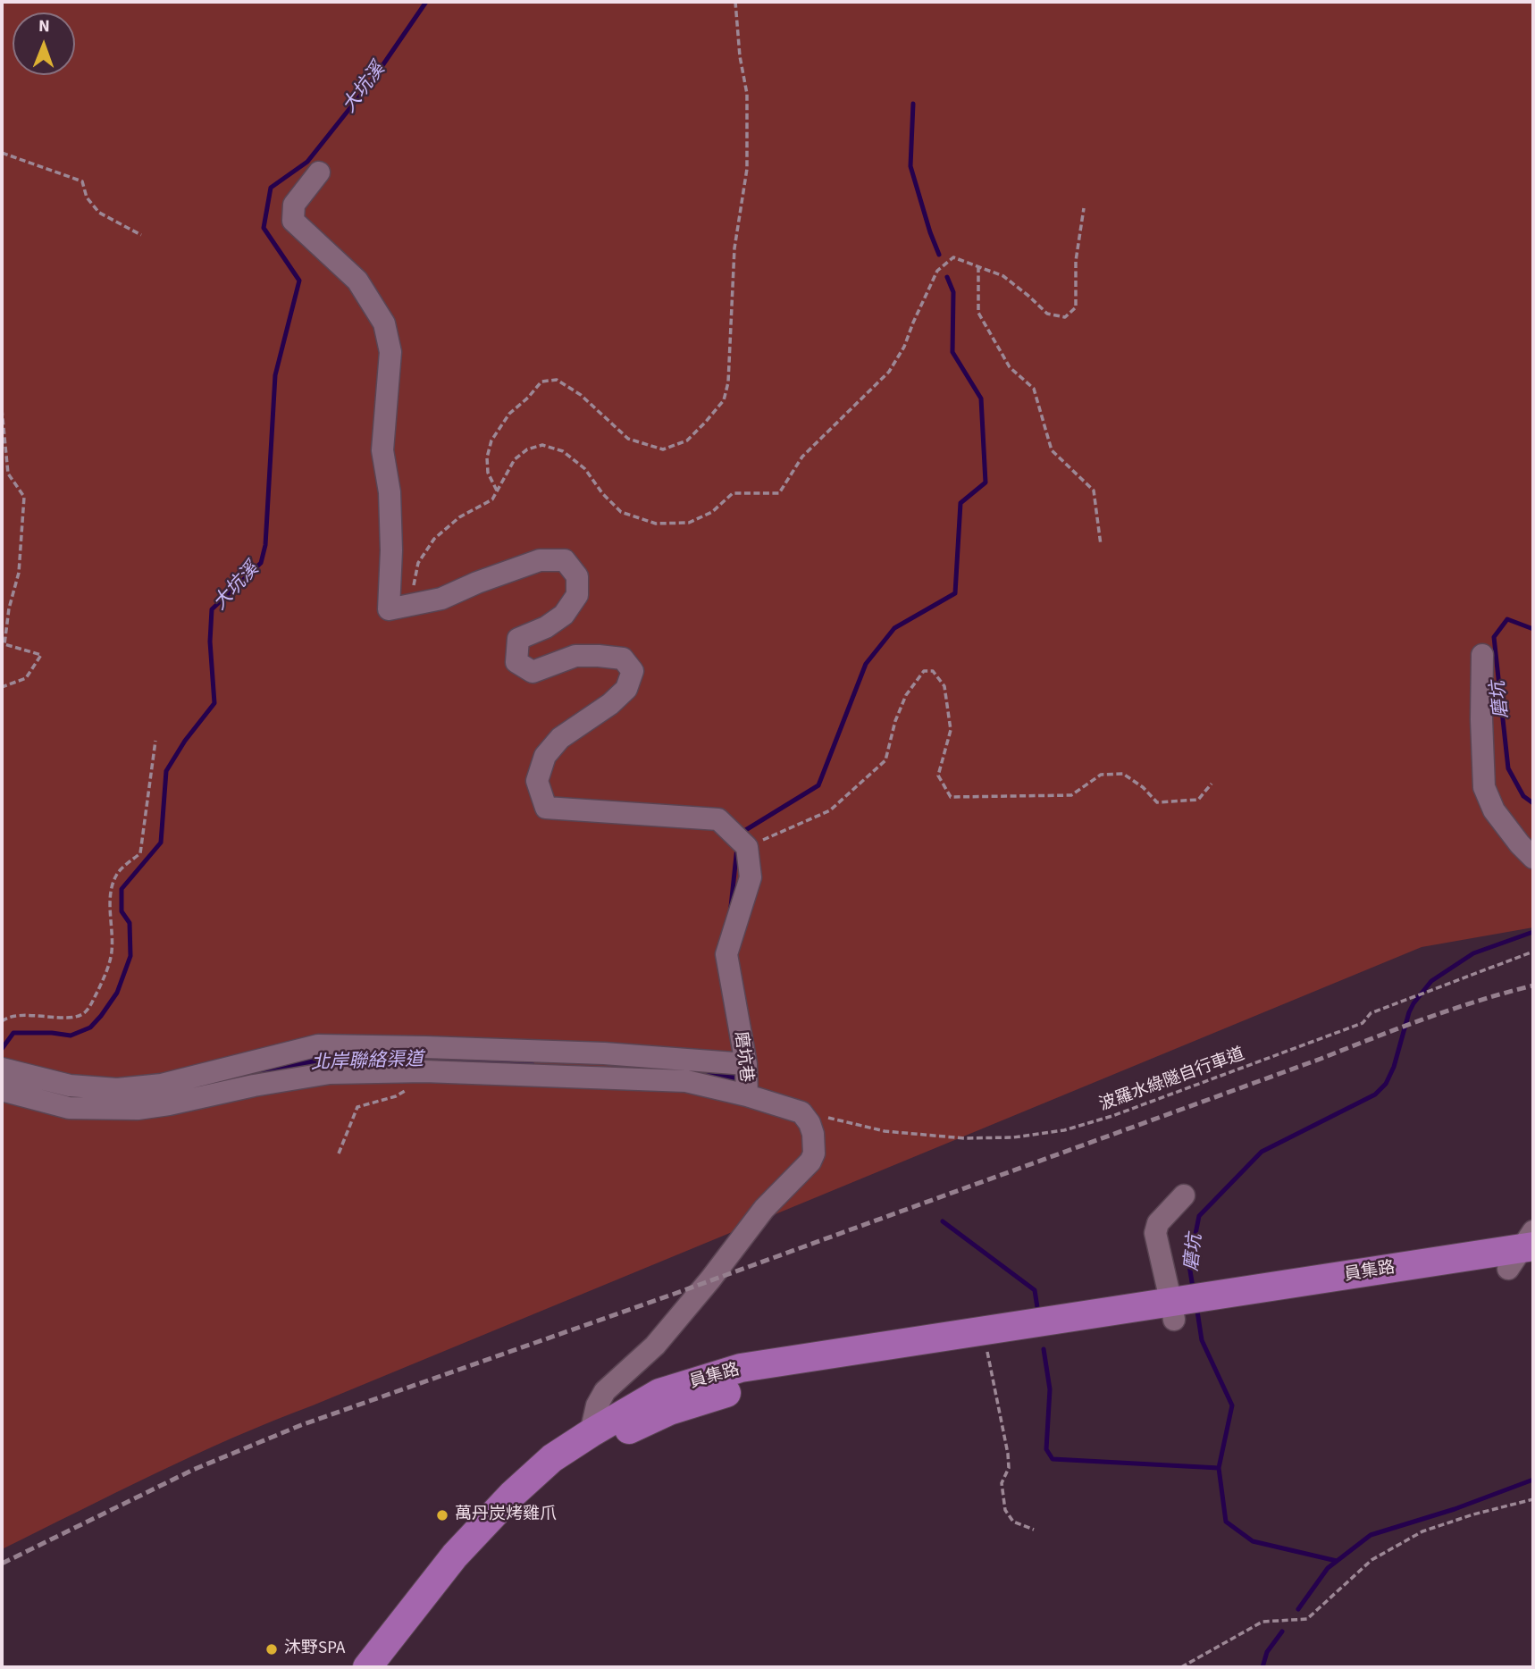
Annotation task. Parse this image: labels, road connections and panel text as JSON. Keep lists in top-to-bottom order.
{
  "streets": {
    "main road": ["員集路"],
    "lane": ["磨坑巷"],
    "path": ["波羅水綠隧自行車道"]
  },
  "crossings": [
    ["磨坑巷", "波羅水綠隧自行車道"]
  ],
  "water": ["大坑溪", "磨坑", "北岸聯絡渠道"],
  "places": ["萬丹炭烤雞爪", "沐野SPA"],
  "north": "top"
}
